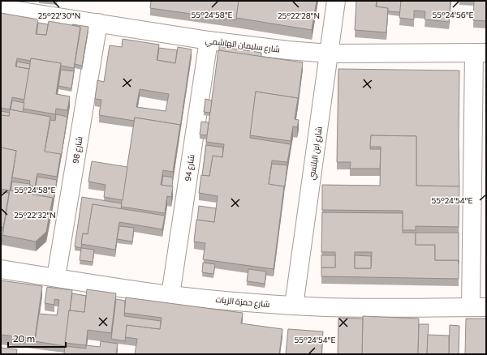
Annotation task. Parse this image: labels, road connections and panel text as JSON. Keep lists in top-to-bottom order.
{
  "streets": {
    "street": [
      "شارع سليمان الهاشمي",
      "شارع 98",
      "شارع ابن البلنسي",
      "شارع 94",
      "شارع حمزة الزيات"
    ]
  },
  "crossings": [
    ["شارع سليمان الهاشمي", "شارع 98"],
    ["شارع سليمان الهاشمي", "شارع ابن البلنسي"],
    ["شارع سليمان الهاشمي", "شارع 94"],
    ["شارع 98", "شارع حمزة الزيات"],
    ["شارع ابن البلنسي", "شارع حمزة الزيات"],
    ["شارع 94", "شارع حمزة الزيات"]
  ],
  "scale_bar": "20 m",
  "coordinates": [
    "55°24'56\"E",
    "55°24'58\"E",
    "25°22'28\"N",
    "25°22'30\"N",
    "55°24'54\"E",
    "25°22'32\"N"
  ]
}
